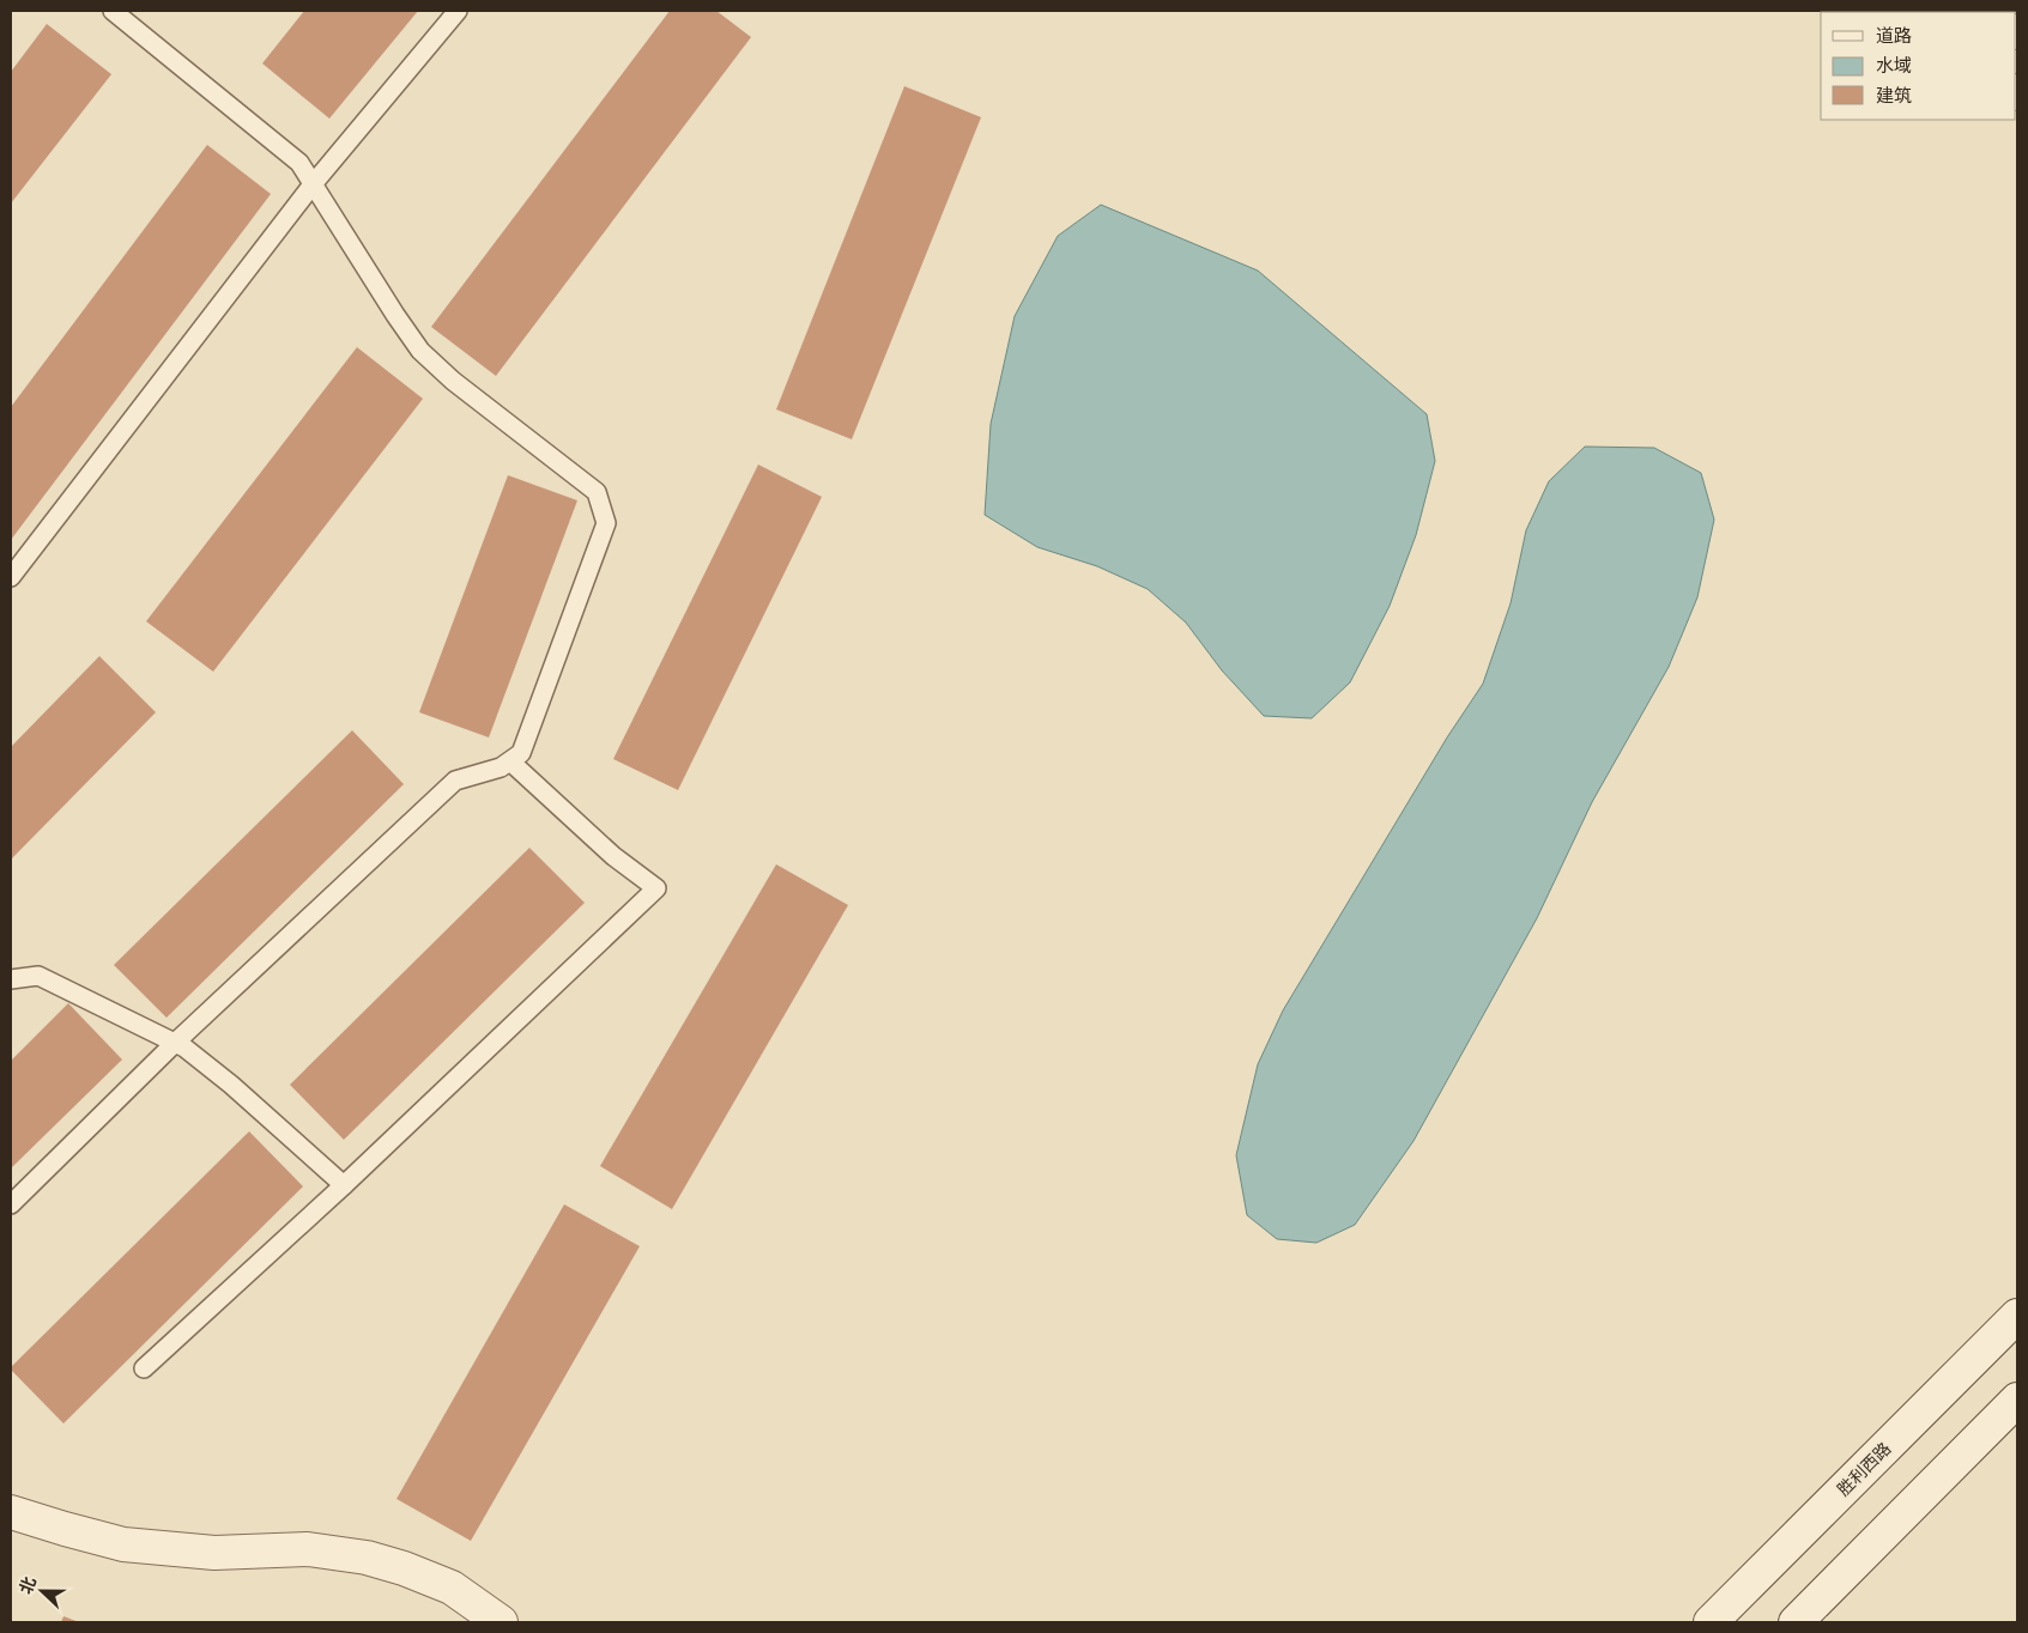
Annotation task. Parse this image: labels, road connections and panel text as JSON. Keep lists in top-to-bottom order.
{
  "streets": {
    "main road": ["胜利西路"]
  },
  "legend": ["道路", "水域", "建筑"],
  "north": "left"
}
